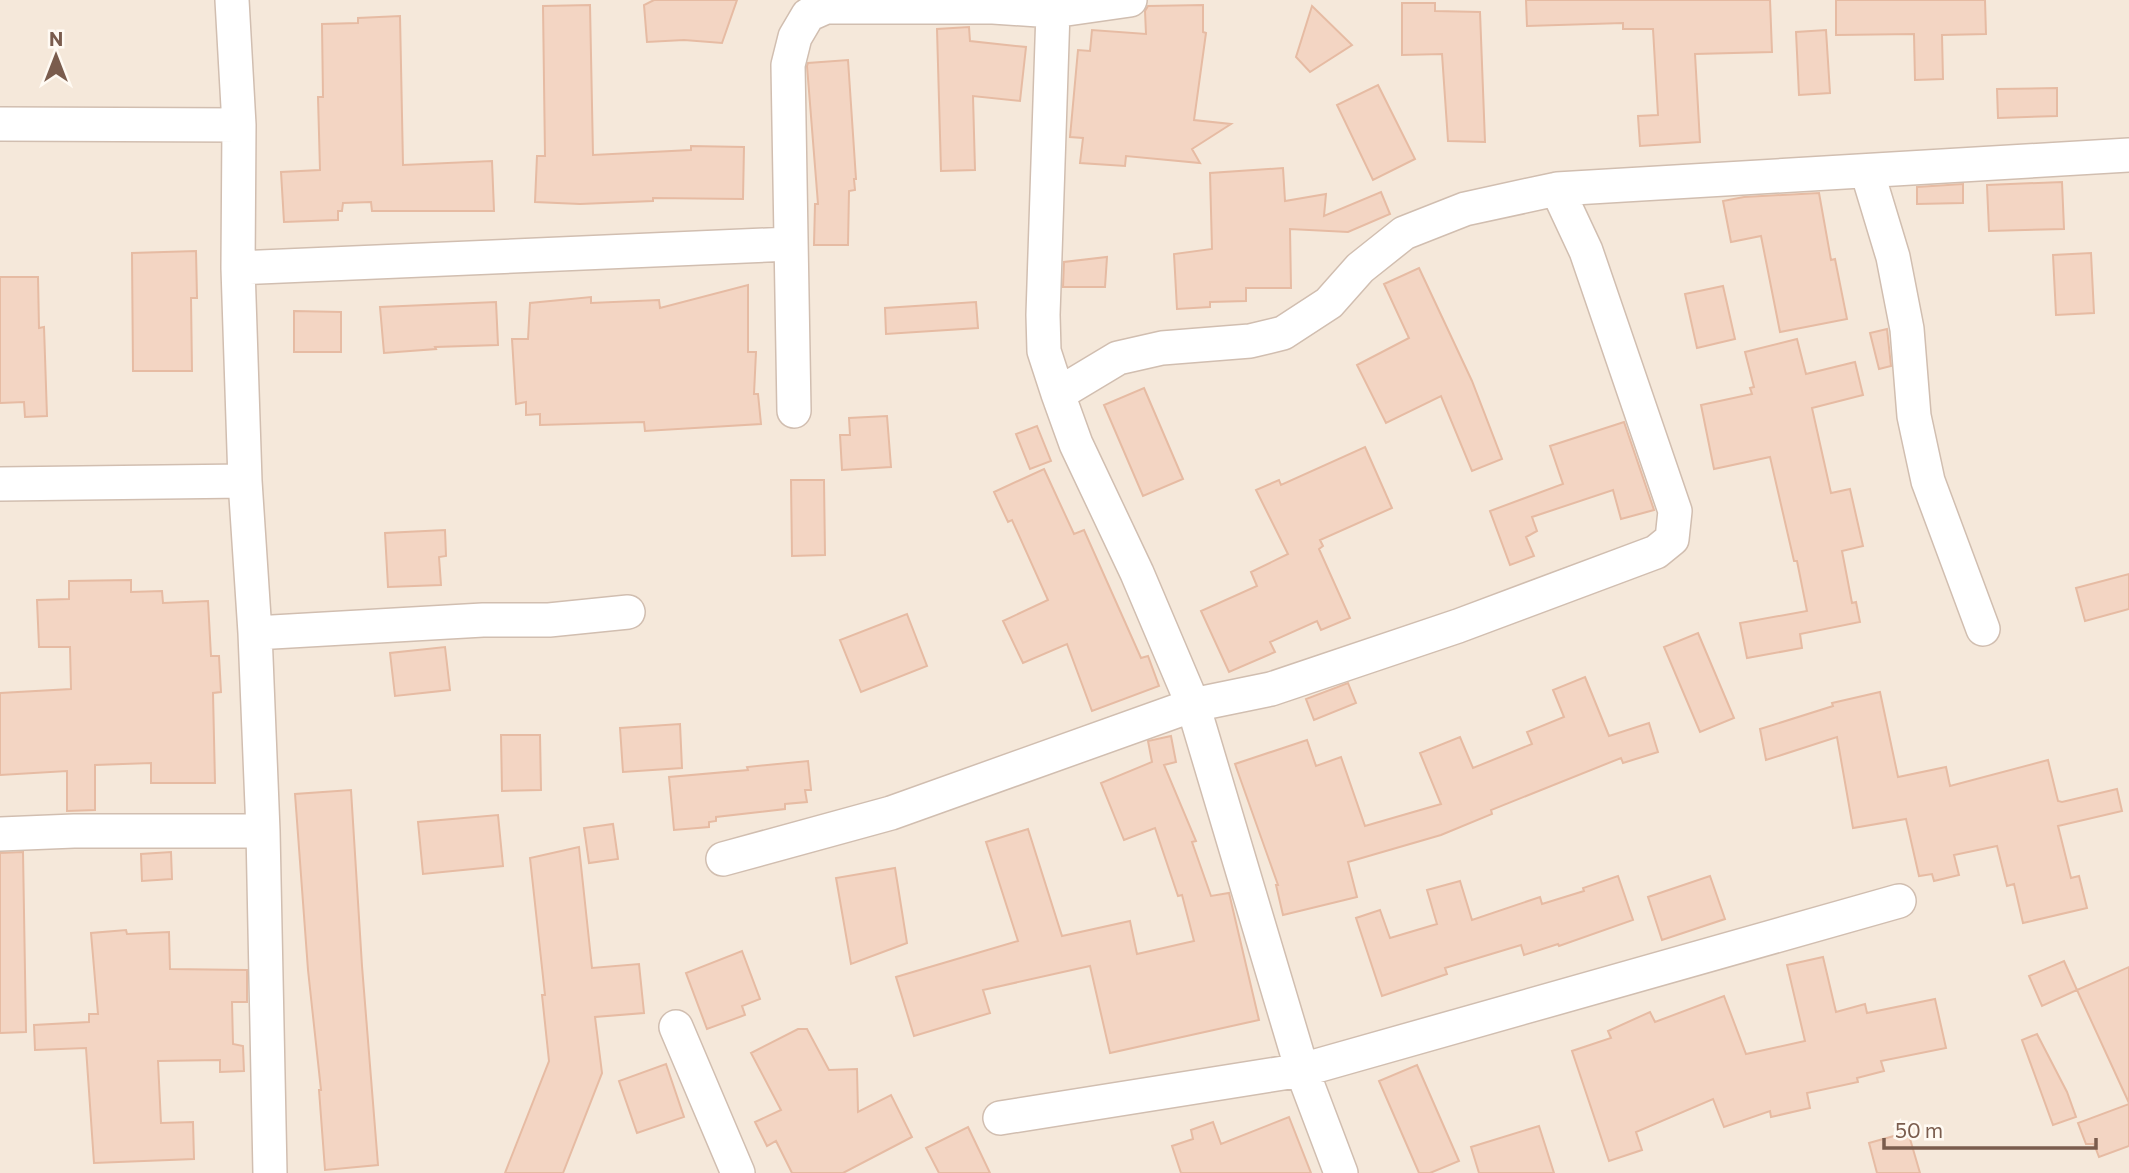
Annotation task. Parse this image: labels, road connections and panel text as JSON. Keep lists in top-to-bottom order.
{
  "scale_bar": "50 m",
  "north": "top"
}
